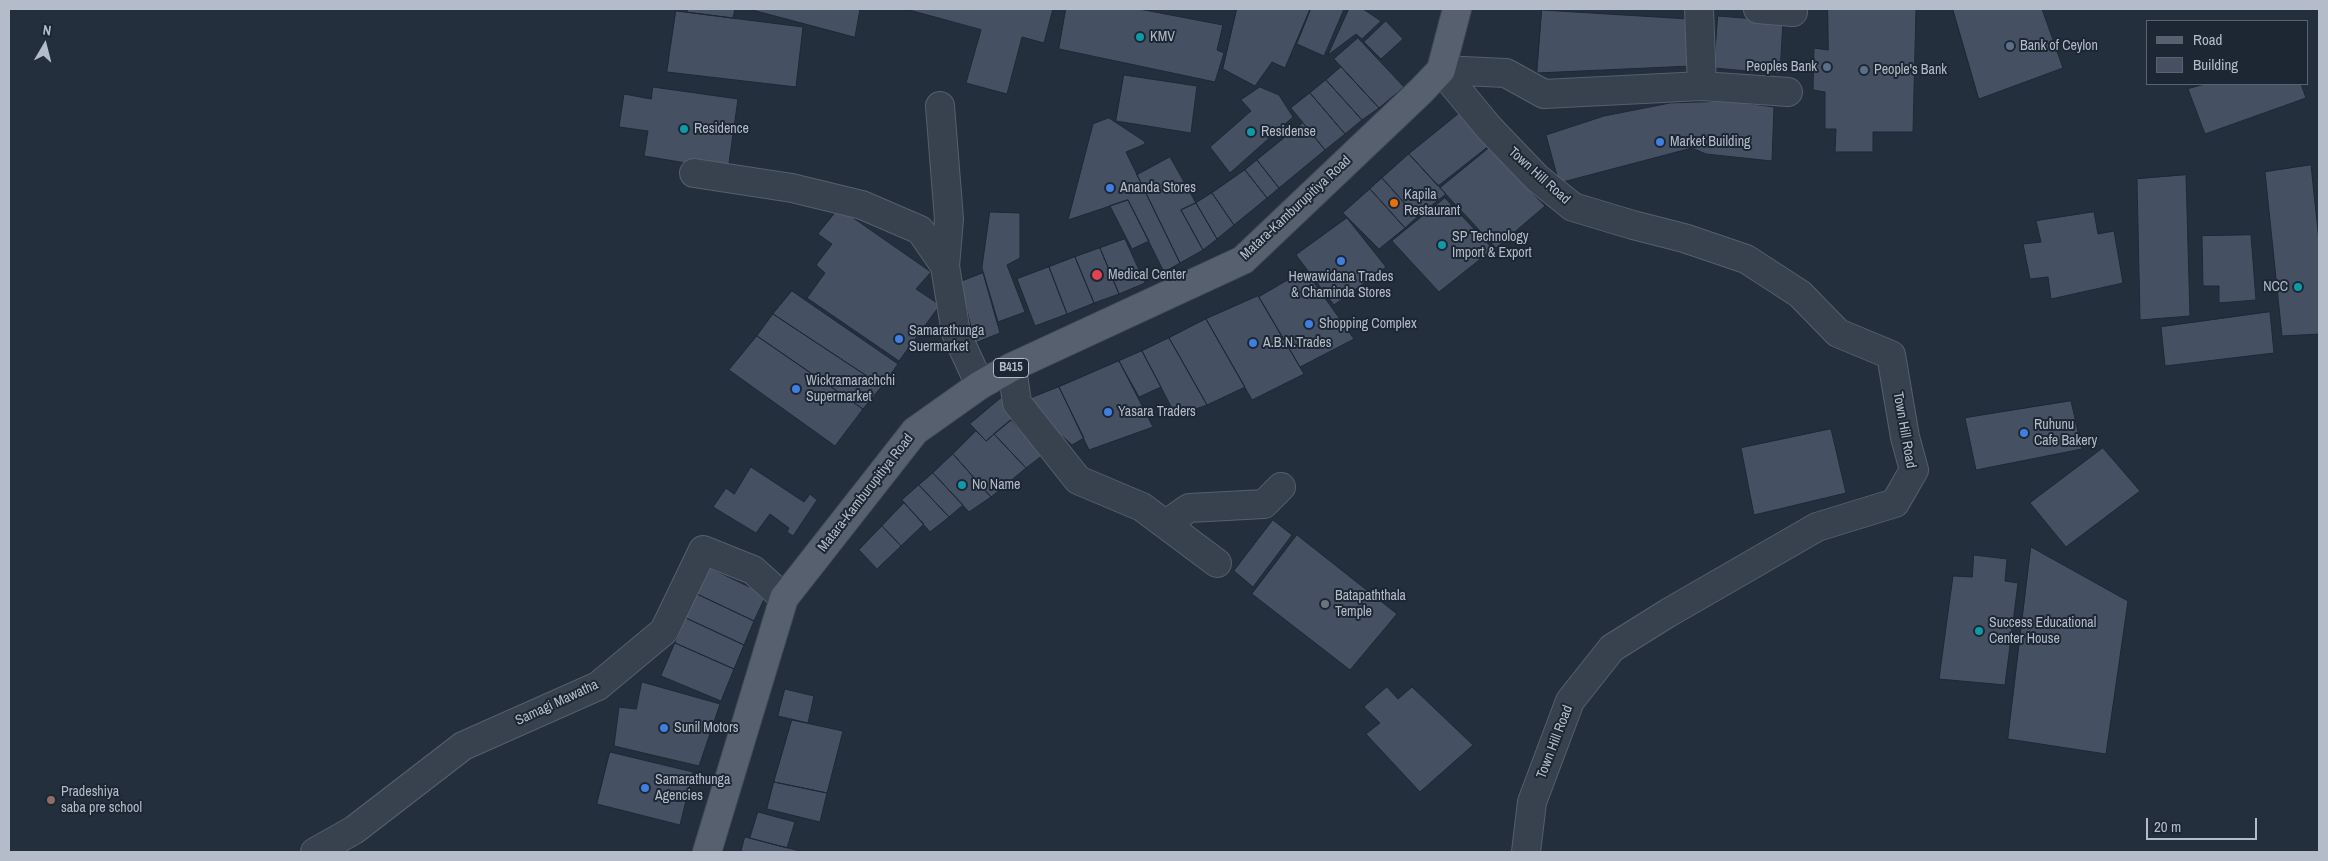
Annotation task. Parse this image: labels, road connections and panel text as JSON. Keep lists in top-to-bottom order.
{
  "streets": {
    "main road": ["Matara-Kamburupitiya Road", "B415"],
    "street": ["Town Hill Road", "Samagi Mawatha"]
  },
  "crossings": [
    ["Town Hill Road", "Matara-Kamburupitiya Road"],
    ["Matara-Kamburupitiya Road", "Samagi Mawatha"]
  ],
  "places": [
    "KMV",
    "Bank of Ceylon",
    "Peoples Bank",
    "People's Bank",
    "Residence",
    "Residense",
    "Market Building",
    "Ananda Stores",
    "Kapila Restaurant",
    "SP Technology Import & Export",
    "Hewawidana Trades & Chaminda Stores",
    "Medical Center",
    "NCC",
    "Shopping Complex",
    "Samarathunga Suermarket",
    "A.B.N.Trades",
    "Wickramarachchi Supermarket",
    "Yasara Traders",
    "Ruhunu Cafe Bakery",
    "No Name",
    "Batapaththala Temple",
    "Success Educational Center House",
    "Sunil Motors",
    "Samarathunga Agencies",
    "Pradeshiya saba pre school"
  ],
  "legend": ["Road", "Building"],
  "scale_bar": "20 m",
  "north": "top"
}
